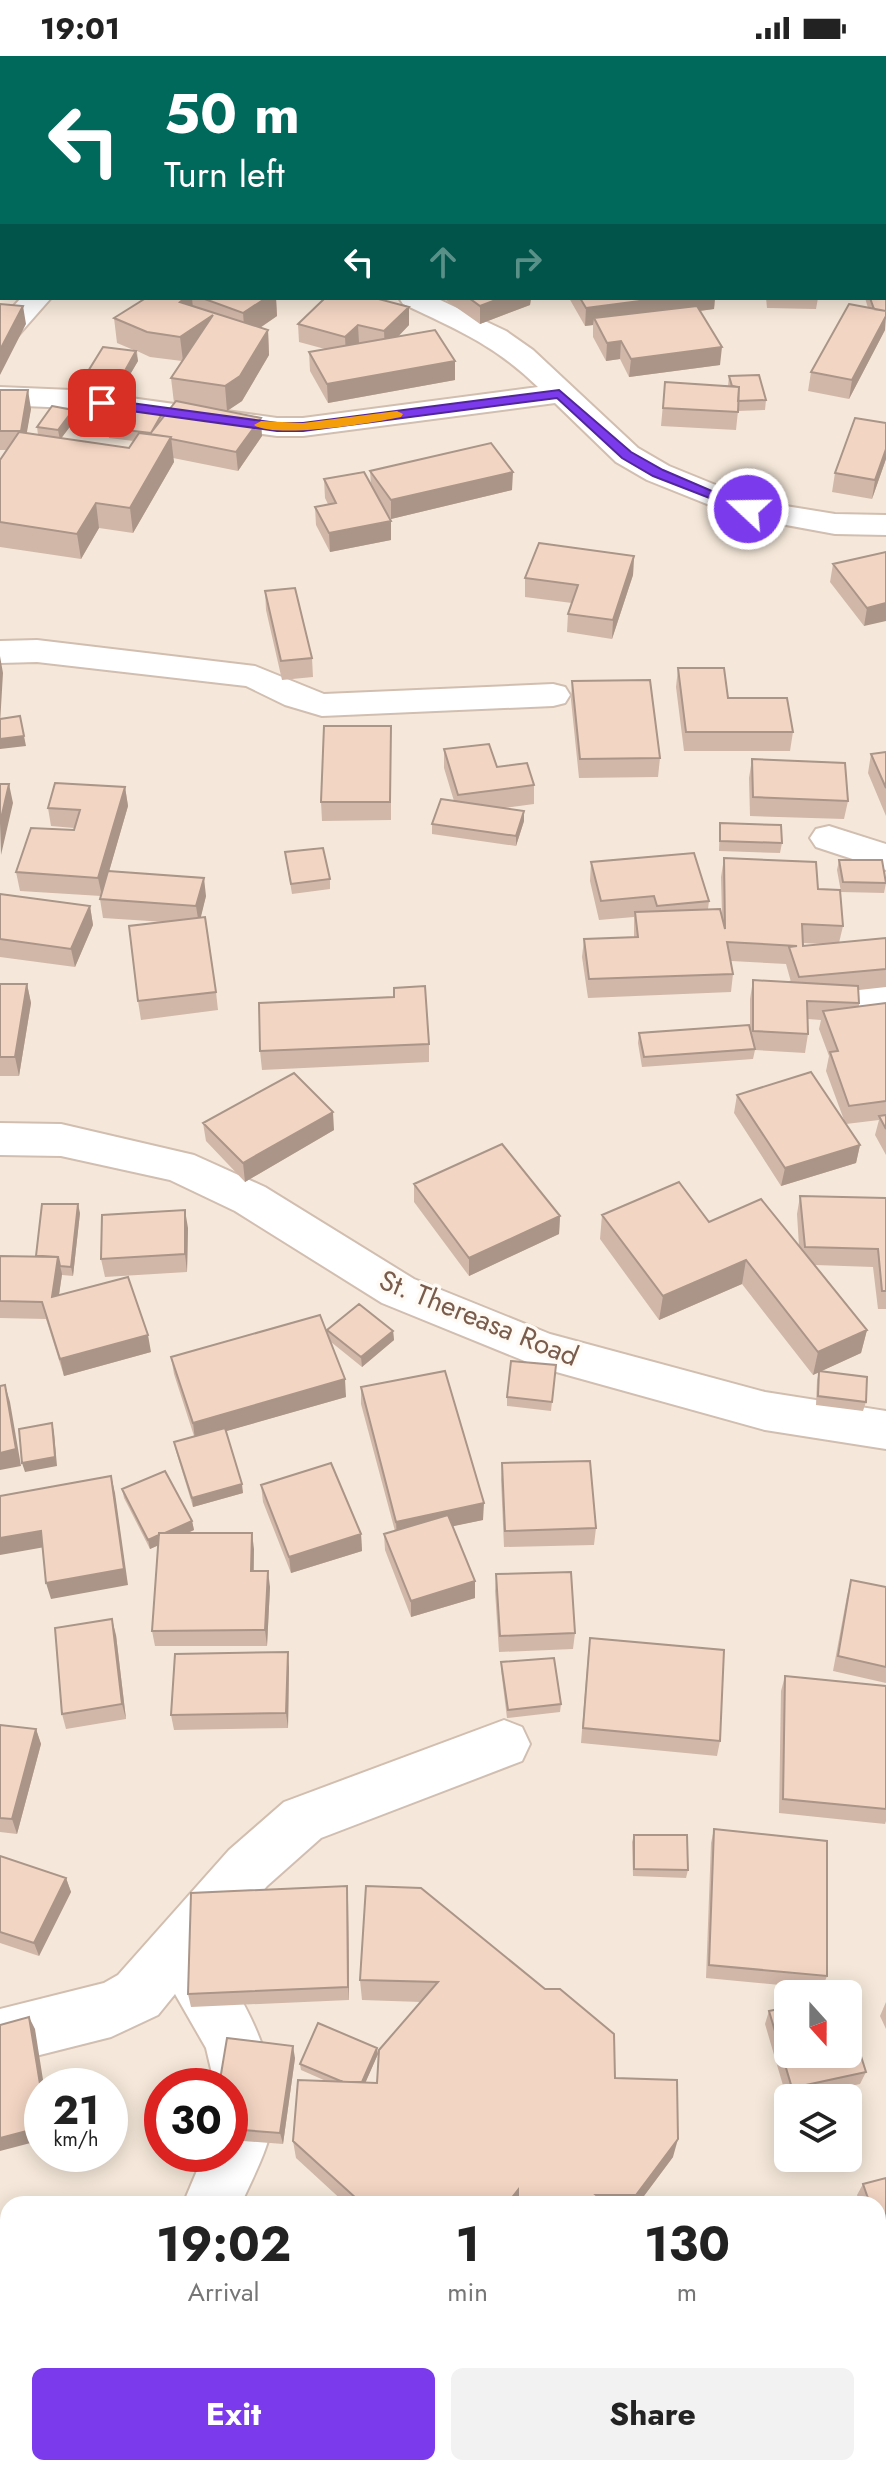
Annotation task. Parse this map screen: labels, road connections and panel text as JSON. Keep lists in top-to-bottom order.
{
  "streets": {
    "street": ["St. Thereasa Road"]
  },
  "north": "bottom",
  "page": {
    "status": "19:01",
    "turn": ["50 m", "Turn left"],
    "speed": "21 km/h",
    "limit": "30",
    "eta": [
      "19:02",
      "Arrival",
      "1",
      "min",
      "130",
      "m"
    ],
    "buttons": ["Exit", "Share"]
  }
}
